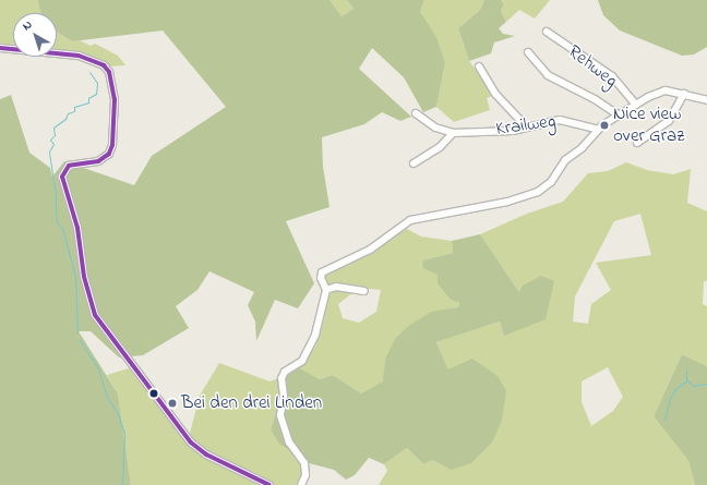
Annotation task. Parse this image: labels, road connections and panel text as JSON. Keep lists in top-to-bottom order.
{
  "streets": {
    "street": ["Rehweg", "Krailweg"]
  },
  "places": ["Nice view over Graz", "Bei den drei Linden"],
  "north": "top left"
}
